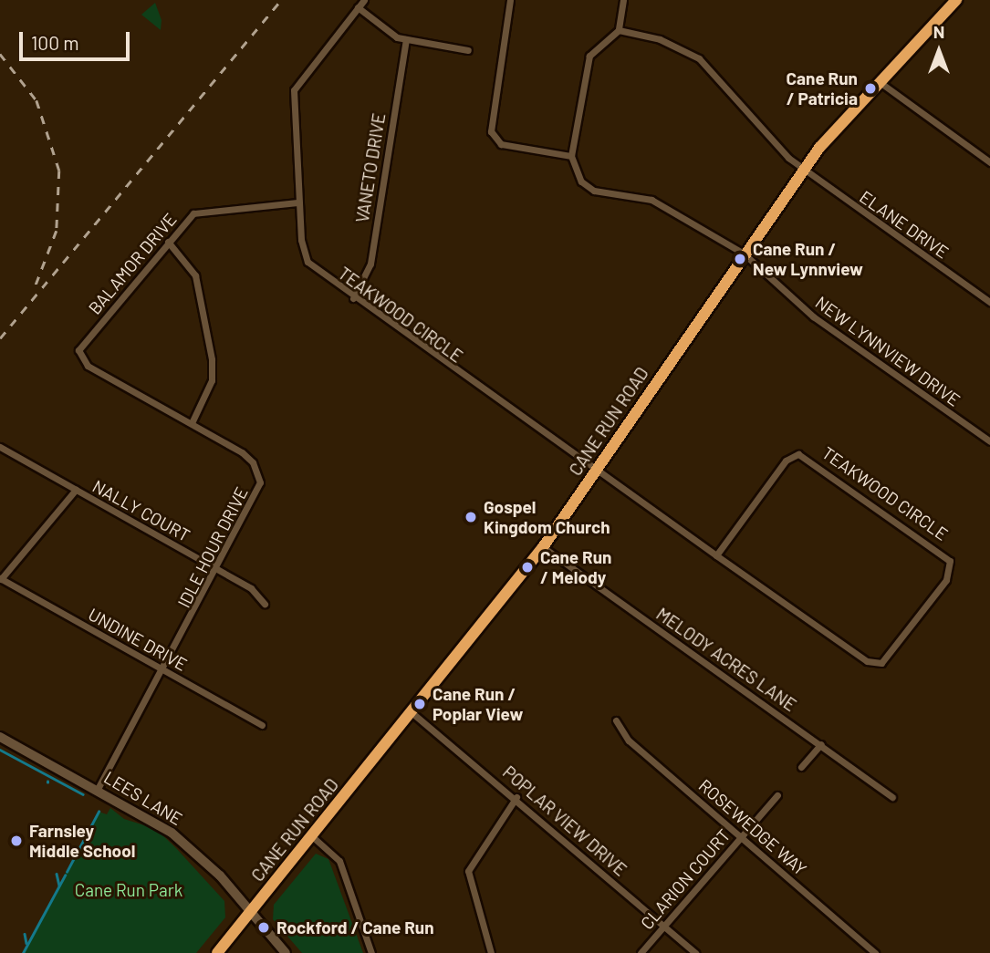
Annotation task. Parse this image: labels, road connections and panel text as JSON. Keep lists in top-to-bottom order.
{
  "streets": {
    "highway": ["CANE RUN ROAD"],
    "street": [
      "VANETO DRIVE",
      "ELANE DRIVE",
      "BALAMOR DRIVE",
      "TEAKWOOD CIRCLE",
      "NEW LYNNVIEW DRIVE",
      "NALLY COURT",
      "IDLE HOUR DRIVE",
      "UNDINE DRIVE",
      "MELODY ACRES LANE",
      "LEES LANE",
      "POPLAR VIEW DRIVE",
      "ROSEWEDGE WAY",
      "CLARION COURT"
    ]
  },
  "crossings": [
    ["VANETO DRIVE", "TEAKWOOD CIRCLE"],
    ["ELANE DRIVE", "CANE RUN ROAD"],
    ["BALAMOR DRIVE", "TEAKWOOD CIRCLE"],
    ["BALAMOR DRIVE", "IDLE HOUR DRIVE"],
    ["TEAKWOOD CIRCLE", "CANE RUN ROAD"],
    ["NEW LYNNVIEW DRIVE", "CANE RUN ROAD"],
    ["CANE RUN ROAD", "MELODY ACRES LANE"],
    ["CANE RUN ROAD", "LEES LANE"],
    ["CANE RUN ROAD", "POPLAR VIEW DRIVE"],
    ["NALLY COURT", "IDLE HOUR DRIVE"],
    ["IDLE HOUR DRIVE", "UNDINE DRIVE"],
    ["IDLE HOUR DRIVE", "LEES LANE"],
    ["POPLAR VIEW DRIVE", "CLARION COURT"],
    ["ROSEWEDGE WAY", "CLARION COURT"]
  ],
  "parks": ["Cane Run Park"],
  "places": [
    "Cane Run / Patricia",
    "Cane Run / New Lynnview",
    "Gospel Kingdom Church",
    "Cane Run / Melody",
    "Cane Run / Poplar View",
    "Farnsley Middle School",
    "Rockford / Cane Run"
  ],
  "scale_bar": "100 m",
  "north": "top"
}
